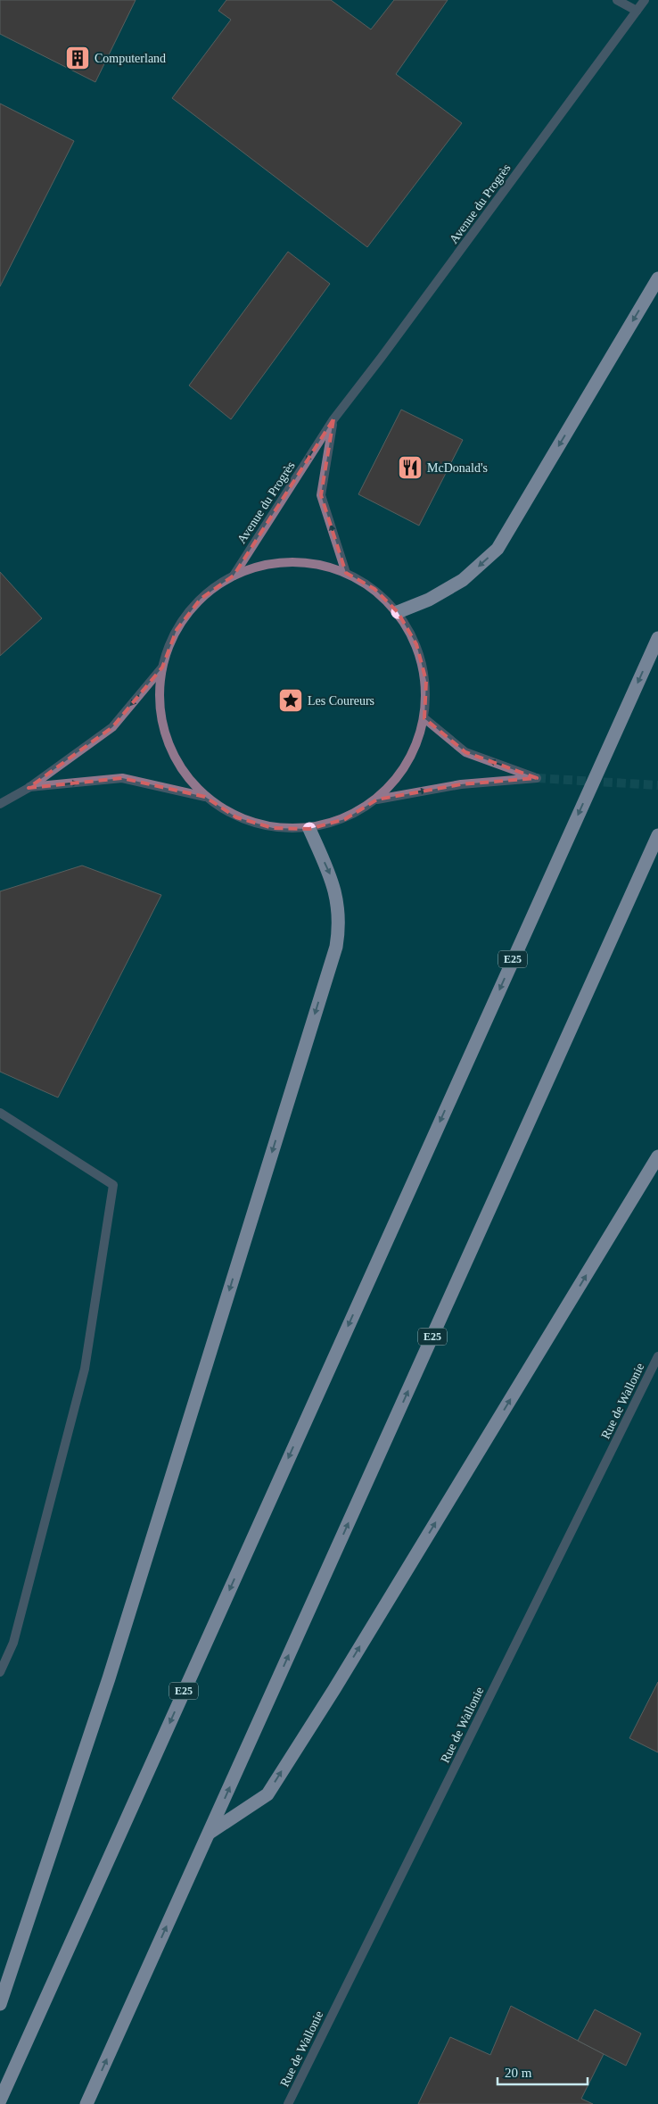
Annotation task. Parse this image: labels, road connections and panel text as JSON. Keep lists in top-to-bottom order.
{
  "streets": {
    "highway": ["E25"],
    "street": ["Avenue du Progrès", "Rue de Wallonie"]
  },
  "places": {
    "building": ["Computerland"],
    "restaurant": ["McDonald's"],
    "place": ["Les Coureurs"]
  },
  "scale_bar": "20 m"
}
